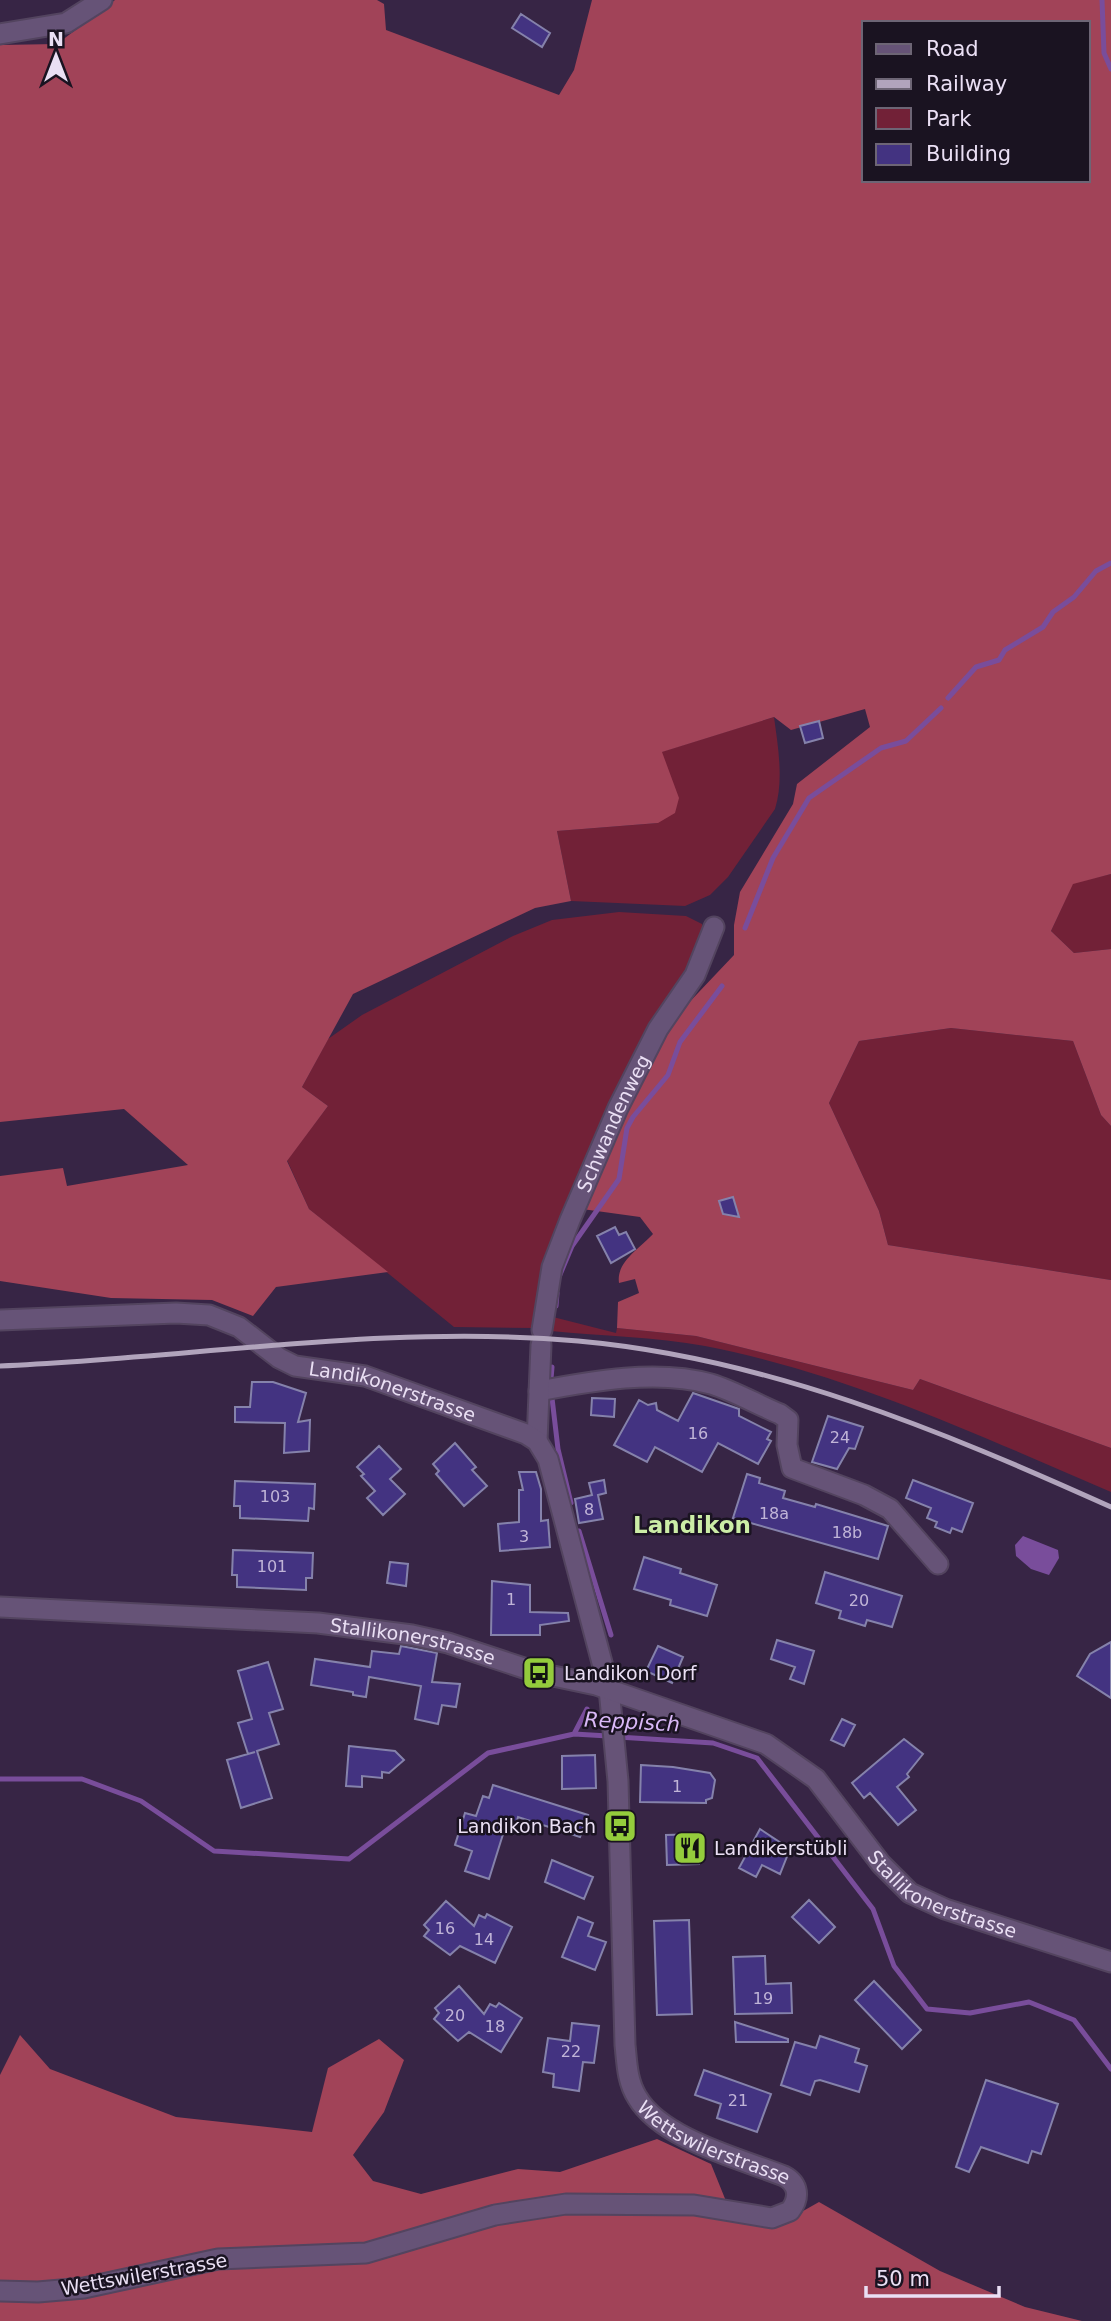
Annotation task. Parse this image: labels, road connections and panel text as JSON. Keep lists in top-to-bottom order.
{
  "streets": {
    "street": [
      "Schwandenweg",
      "Landikonerstrasse",
      "Stallikonerstrasse",
      "Wettswilerstrasse"
    ]
  },
  "crossings": [
    ["Schwandenweg", "Landikonerstrasse"],
    ["Stallikonerstrasse", "Wettswilerstrasse"]
  ],
  "districts": ["Landikon"],
  "water": ["Reppisch"],
  "places": {
    "bus stop": ["Landikon Dorf", "Landikon Bach"],
    "restaurant": ["Landikerstübli"]
  },
  "house_numbers": [
    "16",
    "24",
    "103",
    "8",
    "18a",
    "18b",
    "3",
    "101",
    "1",
    "20",
    "1",
    "16",
    "14",
    "19",
    "20",
    "18",
    "22",
    "21"
  ],
  "legend": [
    "Road",
    "Railway",
    "Park",
    "Building"
  ],
  "scale_bar": "50 m",
  "north": "top"
}
